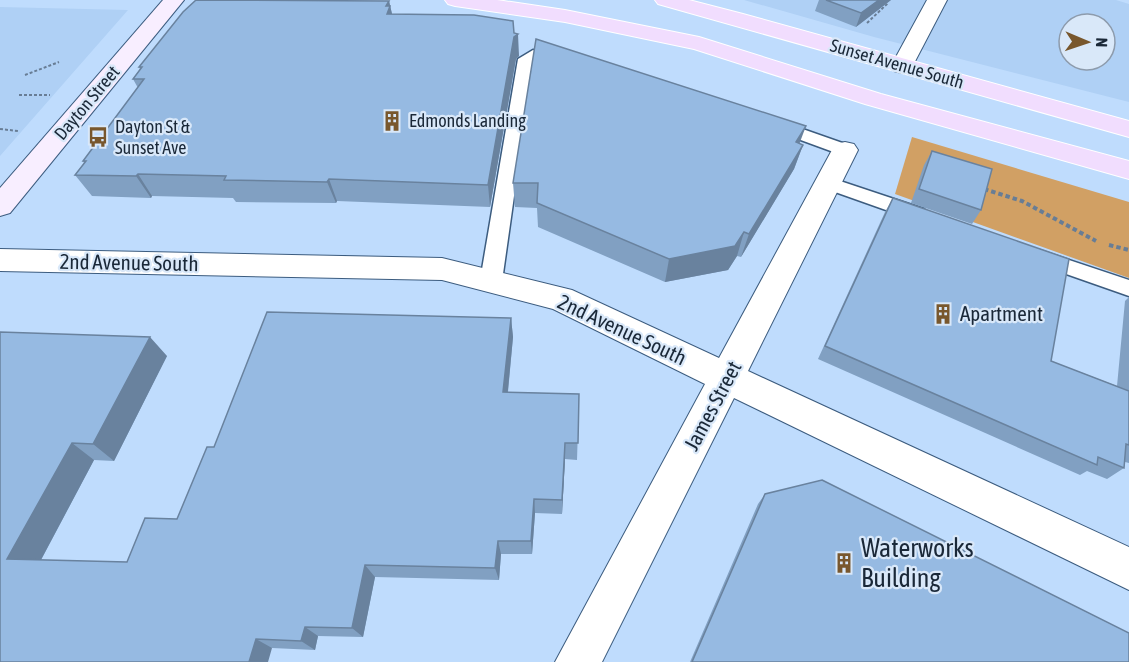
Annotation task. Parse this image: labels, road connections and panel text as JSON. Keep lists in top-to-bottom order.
{
  "streets": {
    "main road": ["Sunset Avenue South"],
    "street": ["Dayton Street", "2nd Avenue South", "James Street"]
  },
  "crossings": [
    ["2nd Avenue South", "James Street"]
  ],
  "places": {
    "building": ["Edmonds Landing", "Apartment", "Waterworks Building"],
    "bus stop": ["Dayton St & Sunset Ave"]
  },
  "north": "right"
}
